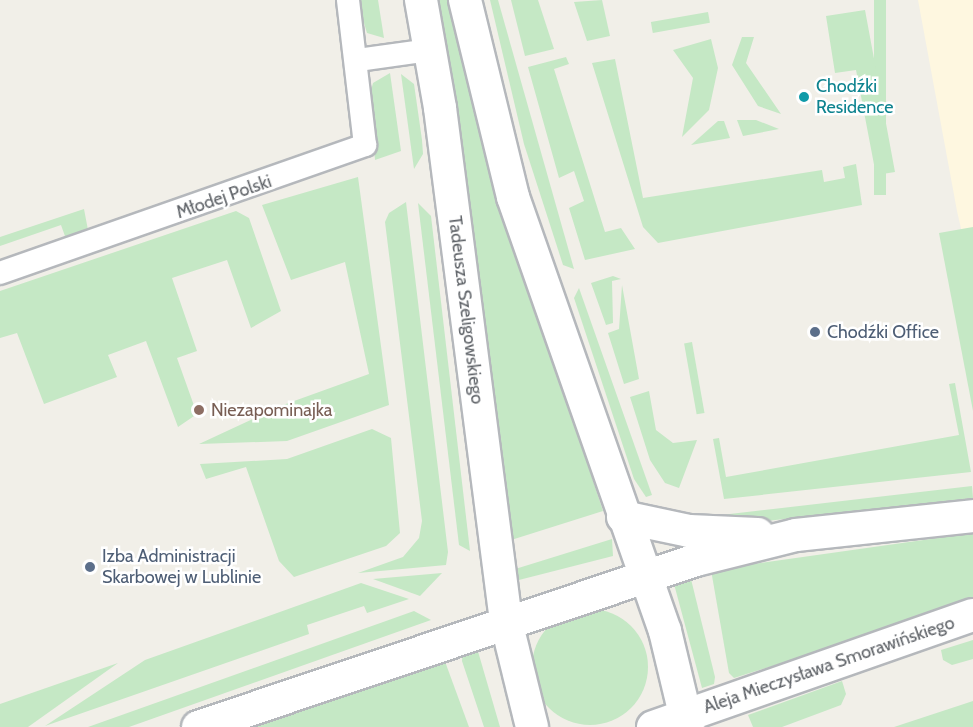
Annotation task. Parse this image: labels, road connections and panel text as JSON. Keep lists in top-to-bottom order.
{
  "streets": {
    "street": ["Młodej Polski", "Tadeusza Szeligowskiego", "Aleja Mieczysława Smorawińskiego"]
  },
  "places": [
    "Chodźki Residence",
    "Chodźki Office",
    "Niezapominajka",
    "Izba Administracji Skarbowej w Lublinie"
  ]
}
